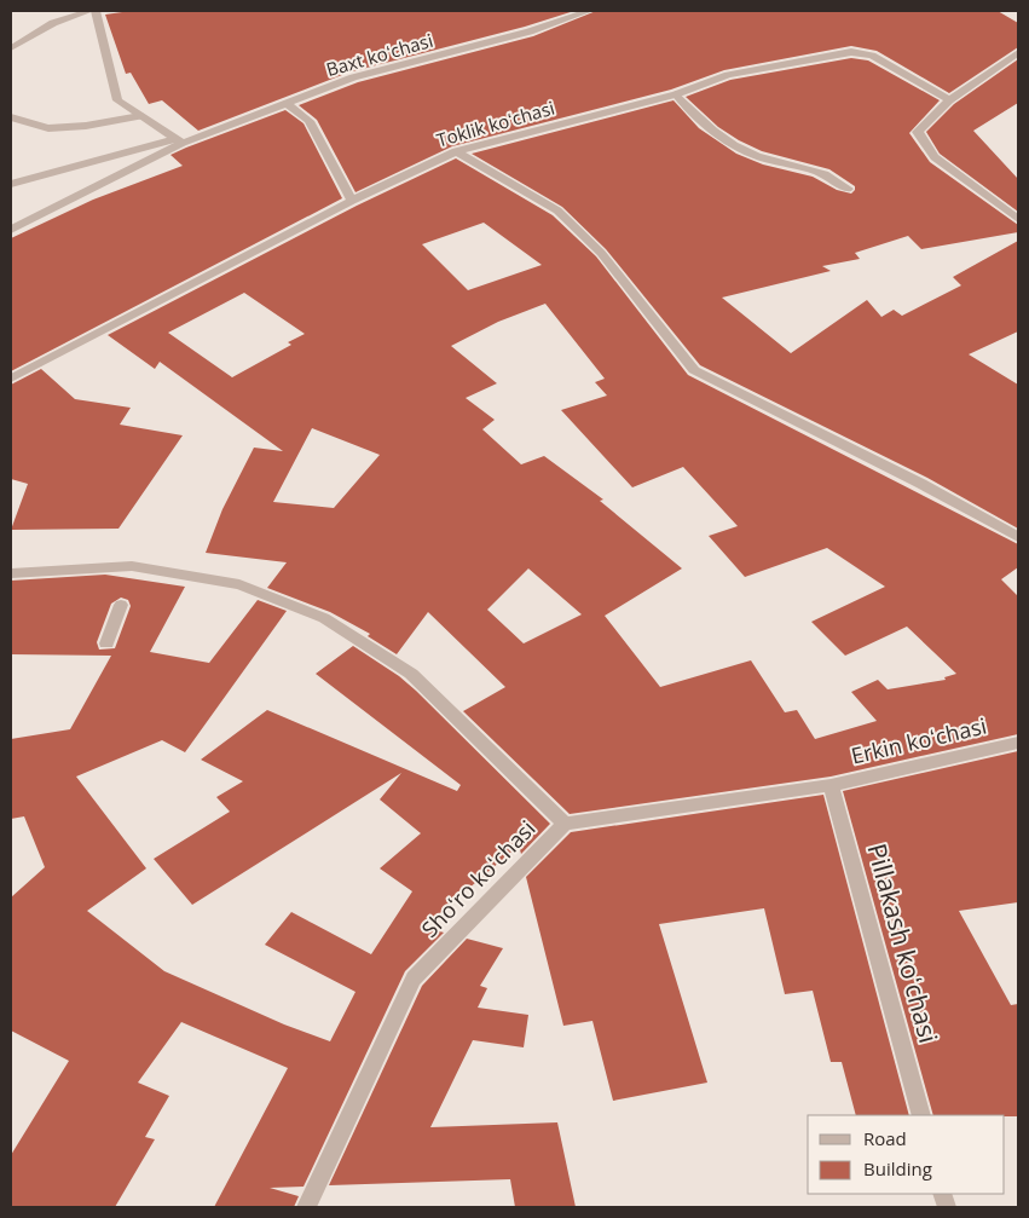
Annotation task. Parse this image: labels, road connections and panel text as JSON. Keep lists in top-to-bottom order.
{
  "streets": {
    "street": [
      "Baxt koʻchasi",
      "Toklik koʻchasi",
      "Erkin koʻchasi",
      "Shoʻro koʻchasi",
      "Pillakash koʻchasi"
    ]
  },
  "crossings": [
    ["Erkin koʻchasi", "Shoʻro koʻchasi"],
    ["Erkin koʻchasi", "Pillakash koʻchasi"],
    ["Shoʻro koʻchasi", "Pillakash koʻchasi"]
  ],
  "legend": ["Road", "Building"]
}
